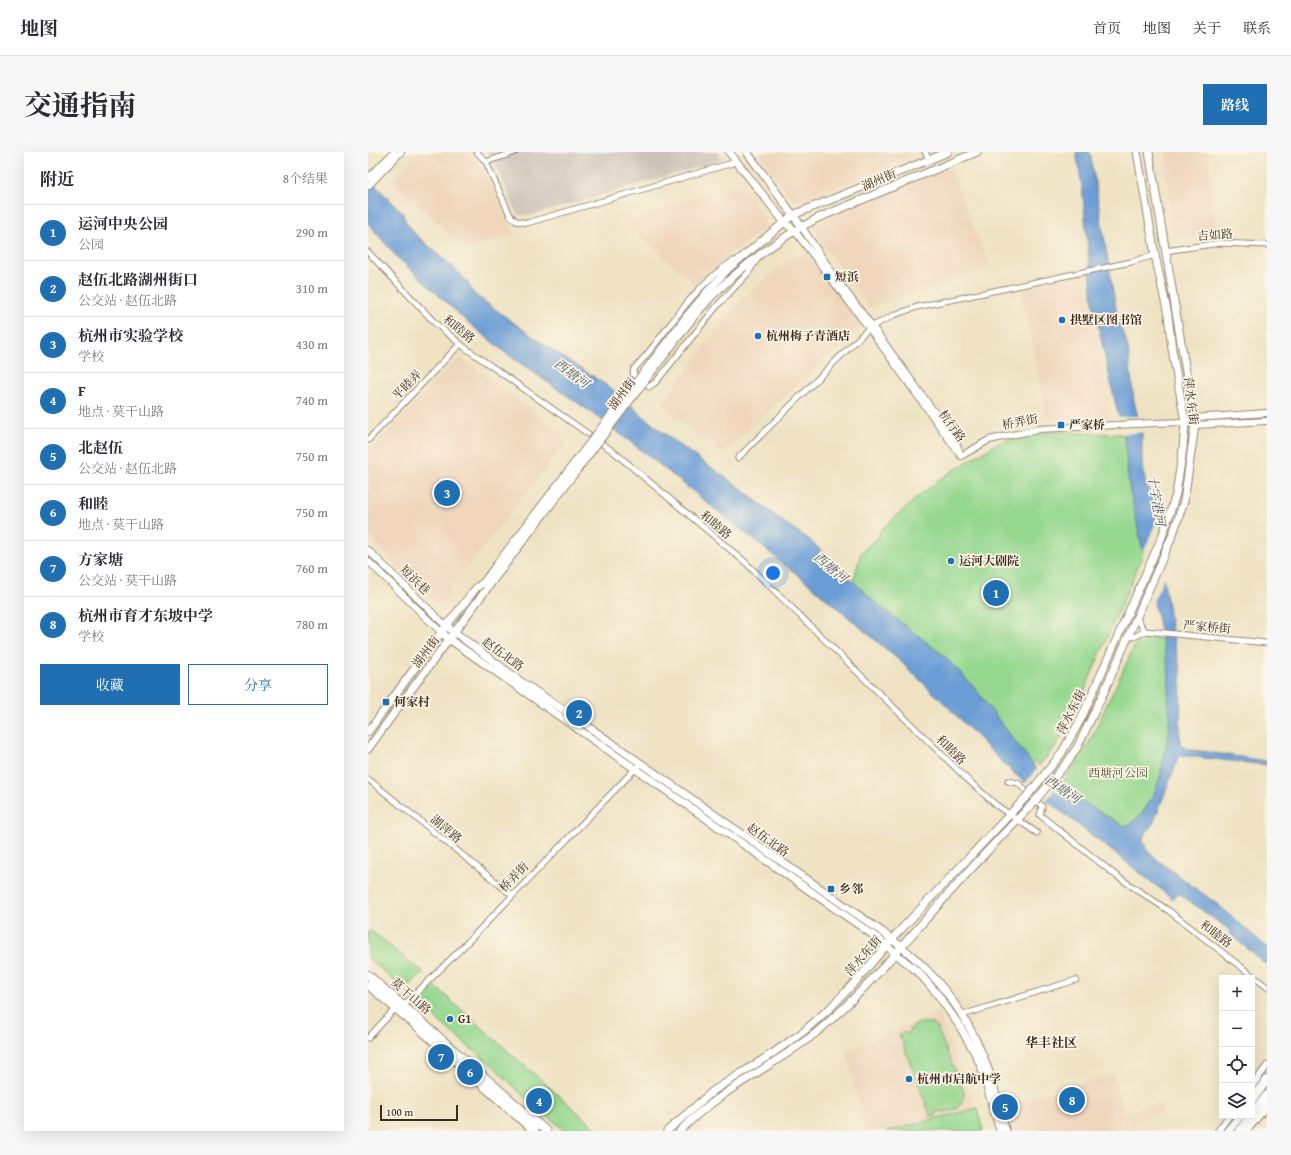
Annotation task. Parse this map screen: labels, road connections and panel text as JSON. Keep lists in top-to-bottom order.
{
  "streets": {
    "main road": [
      "湖州街",
      "萍水东街",
      "杭行路",
      "赵伍北路",
      "莫干山路"
    ],
    "street": [
      "吉如路",
      "和睦路",
      "平睦弄",
      "桥弄街",
      "短浜巷",
      "严家桥街",
      "湖萍路"
    ]
  },
  "crossings": [
    ["湖州街", "杭行路"],
    ["湖州街", "短浜巷"],
    ["湖州街", "赵伍北路"],
    ["吉如路", "萍水东街"],
    ["和睦路", "平睦弄"],
    ["和睦路", "萍水东街"],
    ["萍水东街", "桥弄街"],
    ["萍水东街", "严家桥街"],
    ["萍水东街", "赵伍北路"],
    ["桥弄街", "杭行路"],
    ["桥弄街", "赵伍北路"],
    ["桥弄街", "湖萍路"],
    ["桥弄街", "莫干山路"],
    ["短浜巷", "赵伍北路"]
  ],
  "districts": ["华丰社区"],
  "water": ["西塘河", "十字港河"],
  "parks": ["西塘河公园"],
  "places": {
    "transit": [
      "短浜",
      "严家桥",
      "何家村",
      "乡邻"
    ],
    "other": [
      "拱墅区图书馆",
      "杭州梅子青酒店",
      "运河大剧院",
      "G1",
      "杭州市启航中学"
    ]
  },
  "scale_bar": "100 m",
  "page": {
    "header": "地图",
    "nav": [
      "首页",
      "地图",
      "关于",
      "联系"
    ],
    "title": "交通指南",
    "buttons": [
      "路线",
      ["收藏", "分享"]
    ],
    "heading": ["附近", "8个结果"],
    "list": [
      {
        "mark": "1",
        "name": "运河中央公园",
        "note": "公园",
        "value": "290 m"
      },
      {
        "mark": "2",
        "name": "赵伍北路湖州街口",
        "note": "公交站 · 赵伍北路",
        "value": "310 m"
      },
      {
        "mark": "3",
        "name": "杭州市实验学校",
        "note": "学校",
        "value": "430 m"
      },
      {
        "mark": "4",
        "name": "F",
        "note": "地点 · 莫干山路",
        "value": "740 m"
      },
      {
        "mark": "5",
        "name": "北赵伍",
        "note": "公交站 · 赵伍北路",
        "value": "750 m"
      },
      {
        "mark": "6",
        "name": "和睦",
        "note": "地点 · 莫干山路",
        "value": "750 m"
      },
      {
        "mark": "7",
        "name": "方家塘",
        "note": "公交站 · 莫干山路",
        "value": "760 m"
      },
      {
        "mark": "8",
        "name": "杭州市育才东坡中学",
        "note": "学校",
        "value": "780 m"
      }
    ],
    "pins": [
      "3",
      "1",
      "2",
      "7",
      "6",
      "8",
      "4",
      "5"
    ],
    "map_buttons": ["+", "−"],
    "scale": "100 m"
  }
}
